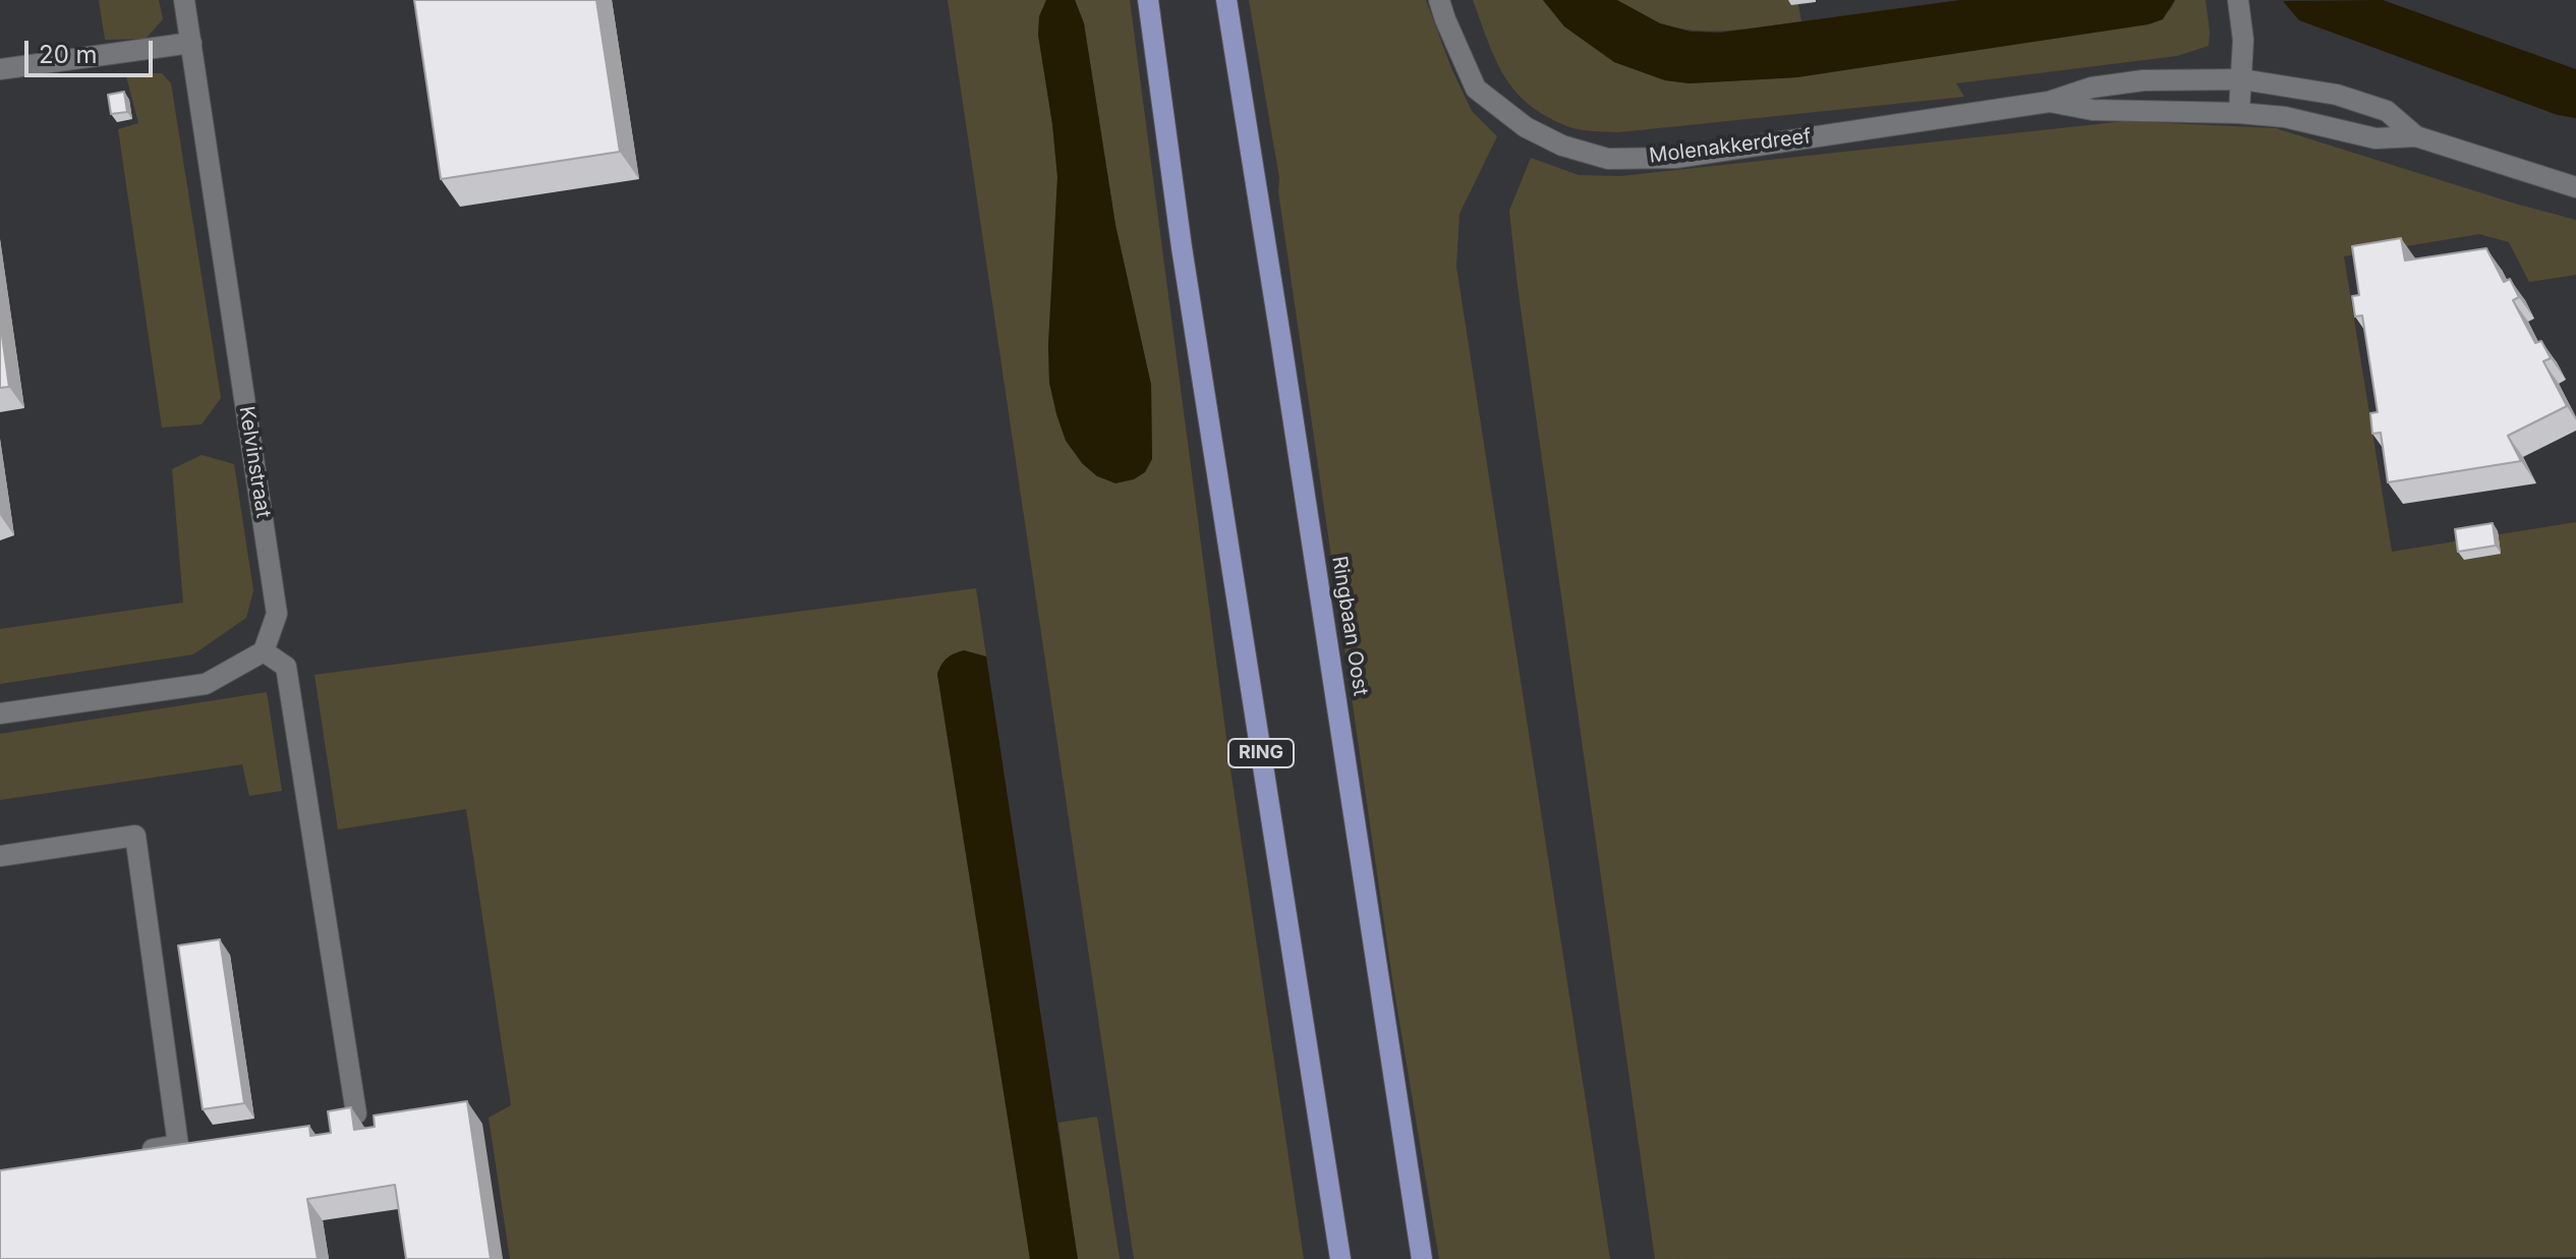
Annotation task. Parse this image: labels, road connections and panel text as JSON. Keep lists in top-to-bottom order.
{
  "streets": {
    "main road": ["Ringbaan Oost", "RING"],
    "street": ["Molenakkerdreef", "Kelvinstraat"]
  },
  "scale_bar": "20 m"
}
